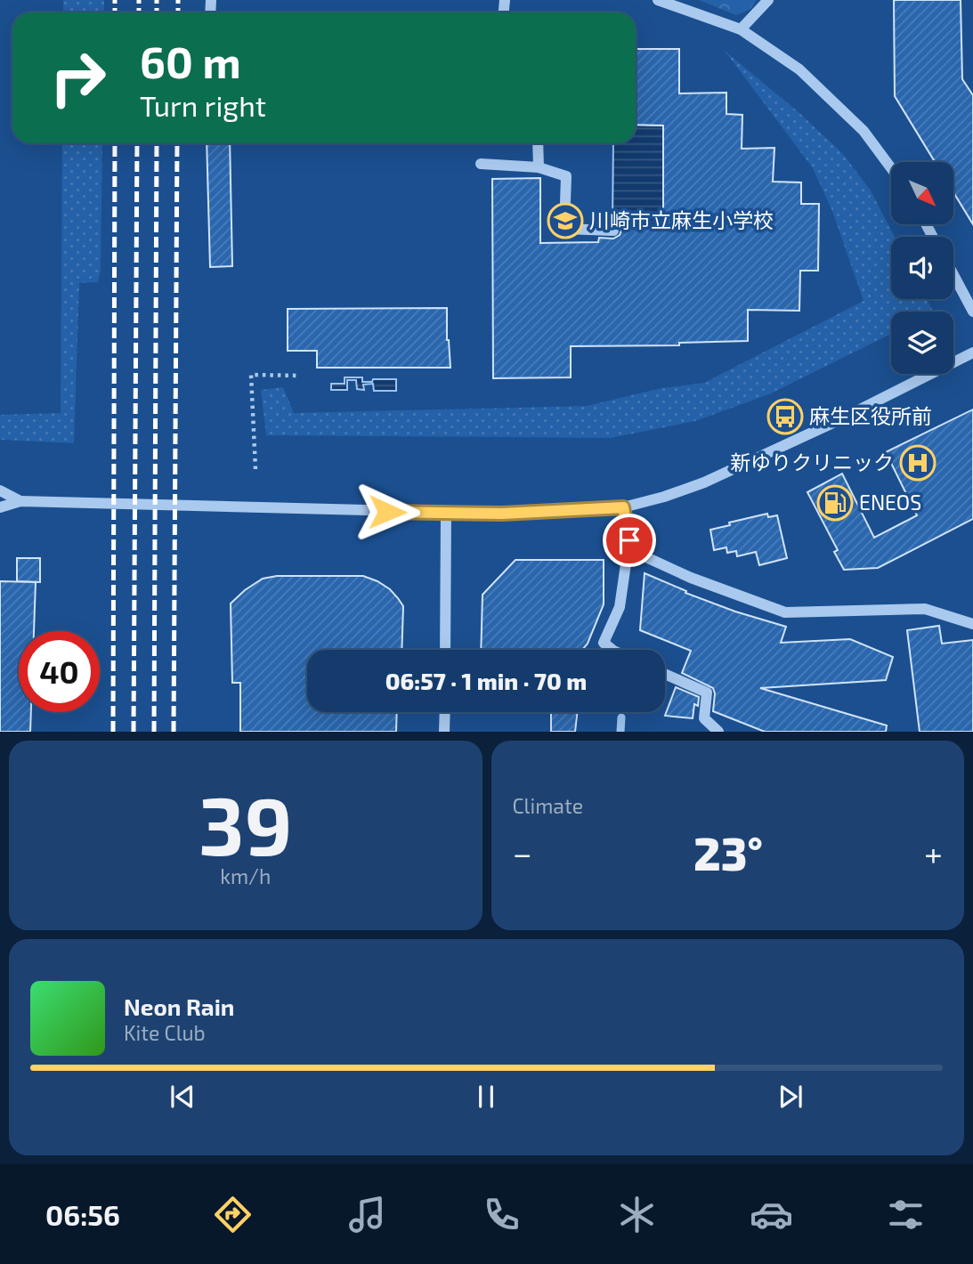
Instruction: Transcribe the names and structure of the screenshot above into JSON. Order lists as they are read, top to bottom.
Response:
{
  "places": {
    "school or university": ["川崎市立麻生小学校"],
    "bus stop": ["麻生区役所前"],
    "hospital": ["新ゆりクリニック"],
    "fuel station": ["ENEOS"]
  },
  "north": "bottom right",
  "page": {
    "turn": ["60 m", "Turn right"],
    "limit": "40",
    "trip": "06:57 · 1 min · 70 m",
    "tile": [
      ["39", "km/h"],
      "Climate"
    ],
    "heat": ["−", "23°", "+"],
    "song": ["Neon Rain", "Kite Club"],
    "tabs": "06:56"
  }
}
